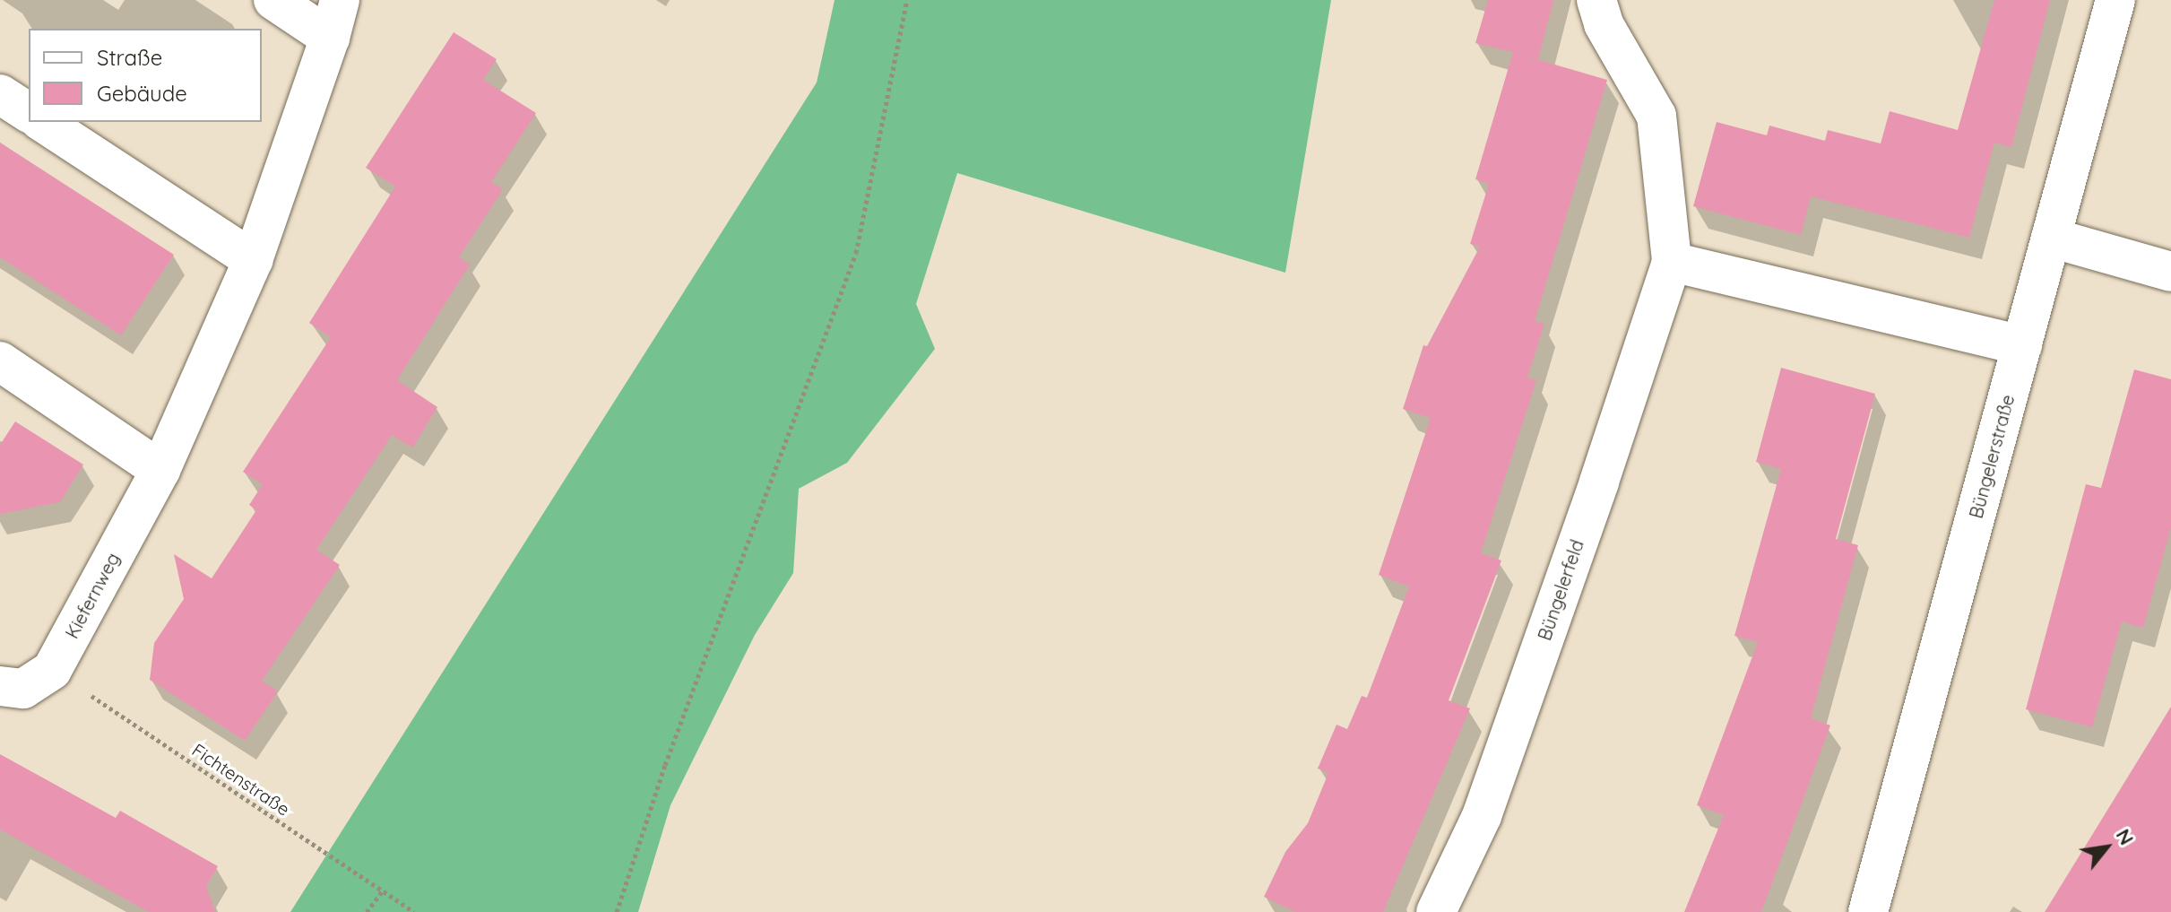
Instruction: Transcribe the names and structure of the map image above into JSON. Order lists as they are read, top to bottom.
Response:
{
  "streets": {
    "street": ["Büngelerstraße", "Büngelerfeld", "Kiefernweg"],
    "path": ["Fichtenstraße"]
  },
  "crossings": [
    ["Kiefernweg", "Fichtenstraße"]
  ],
  "legend": ["Straße", "Gebäude"],
  "north": "top right"
}
